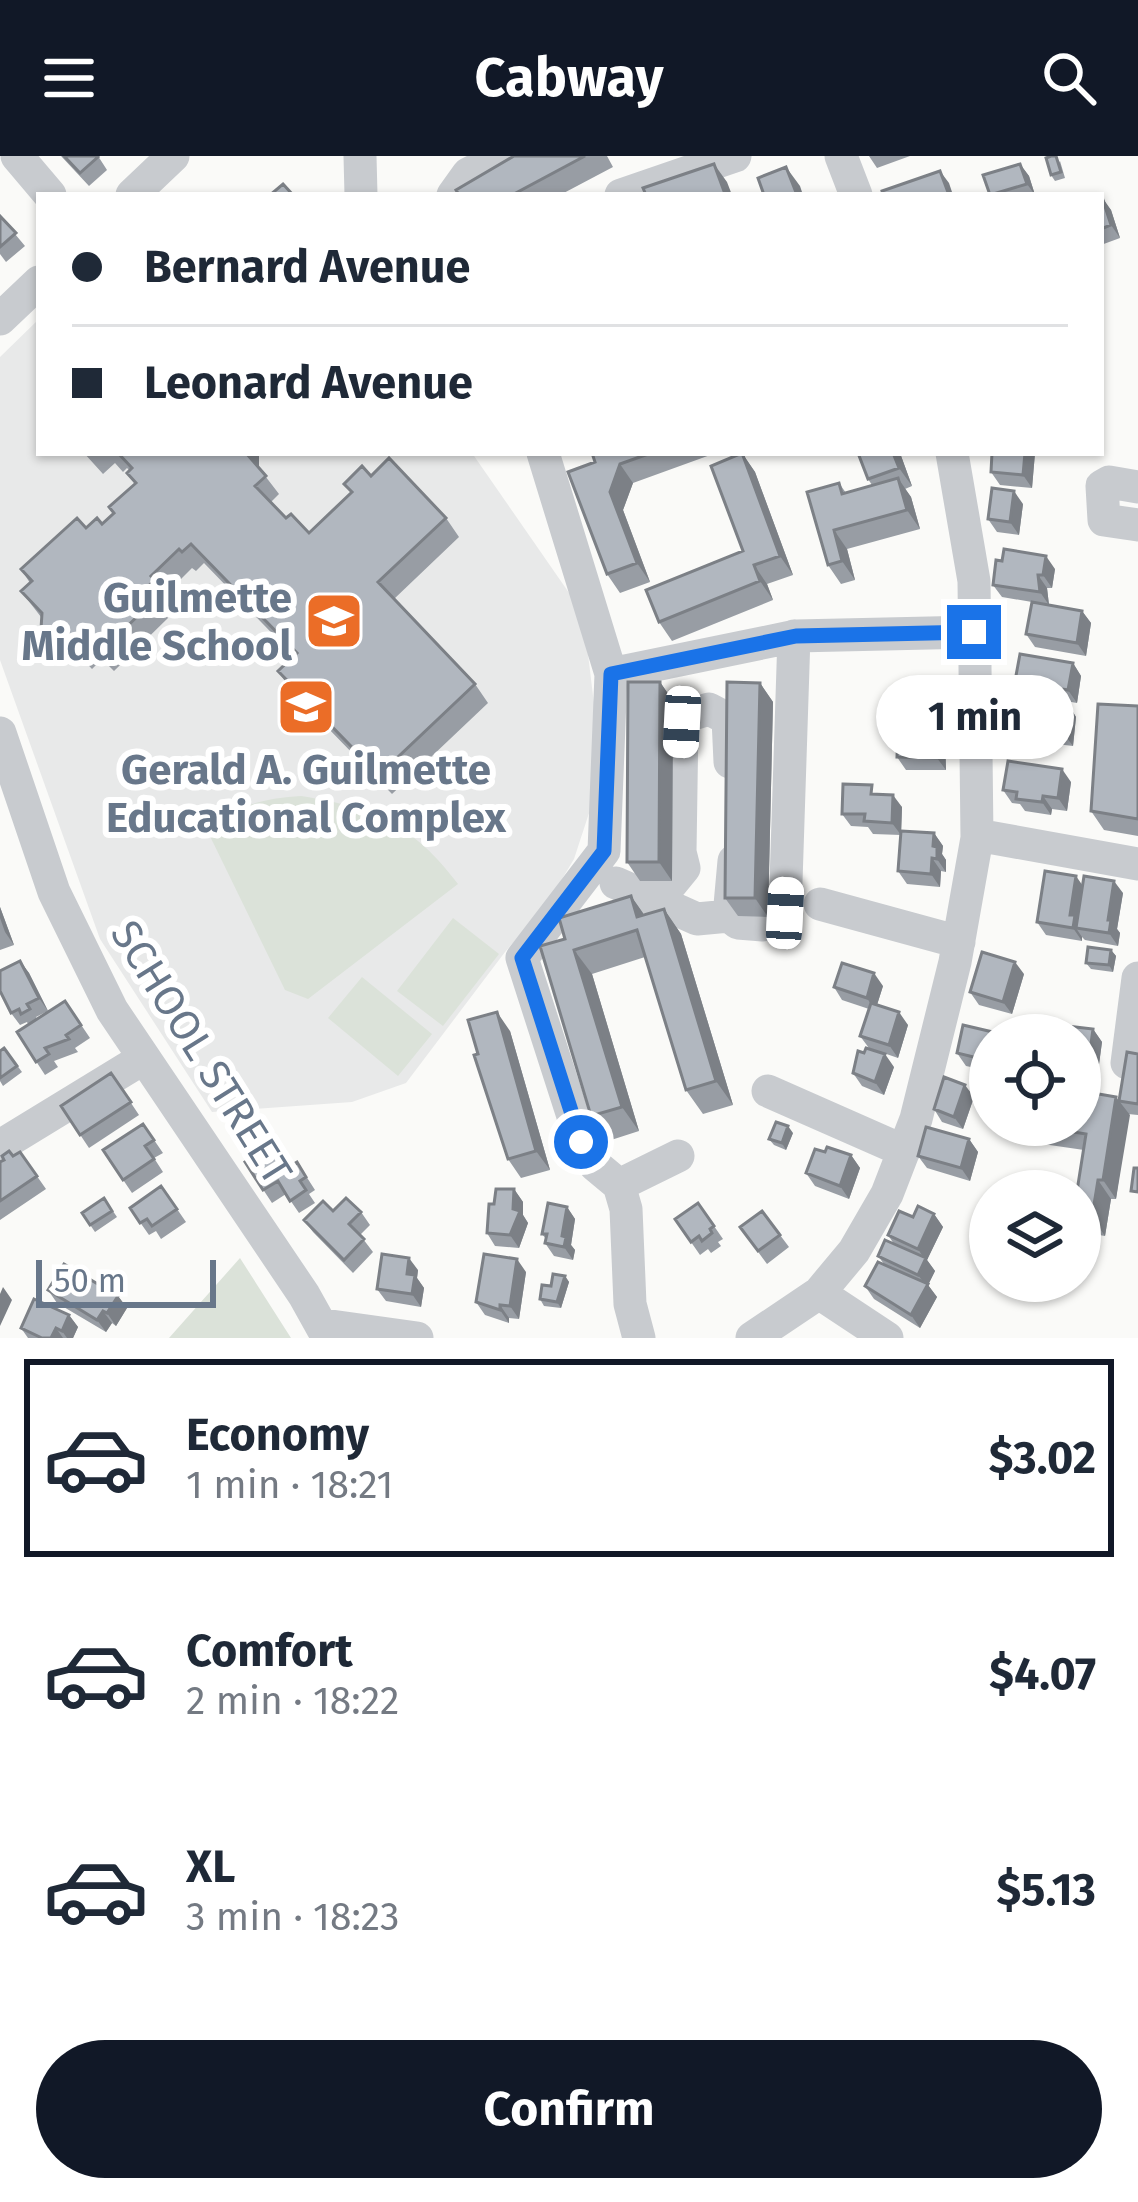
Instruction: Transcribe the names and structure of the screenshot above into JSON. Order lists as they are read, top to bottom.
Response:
{
  "streets": {
    "street": ["SCHOOL STREET"]
  },
  "places": {
    "school or university": ["Guilmette Middle School", "Gerald A. Guilmette Educational Complex"]
  },
  "scale_bar": "50 m",
  "page": {
    "header": "Cabway",
    "banner": ["Bernard Avenue", "Leonard Avenue"],
    "bubble": "1 min",
    "scale": "50 m",
    "list": [
      {
        "name": "Economy",
        "note": "1 min · 18:21",
        "value": "$3.02"
      },
      {
        "name": "Comfort",
        "note": "2 min · 18:22",
        "value": "$4.07"
      },
      {
        "name": "XL",
        "note": "3 min · 18:23",
        "value": "$5.13"
      }
    ],
    "buttons": "Confirm"
  }
}
